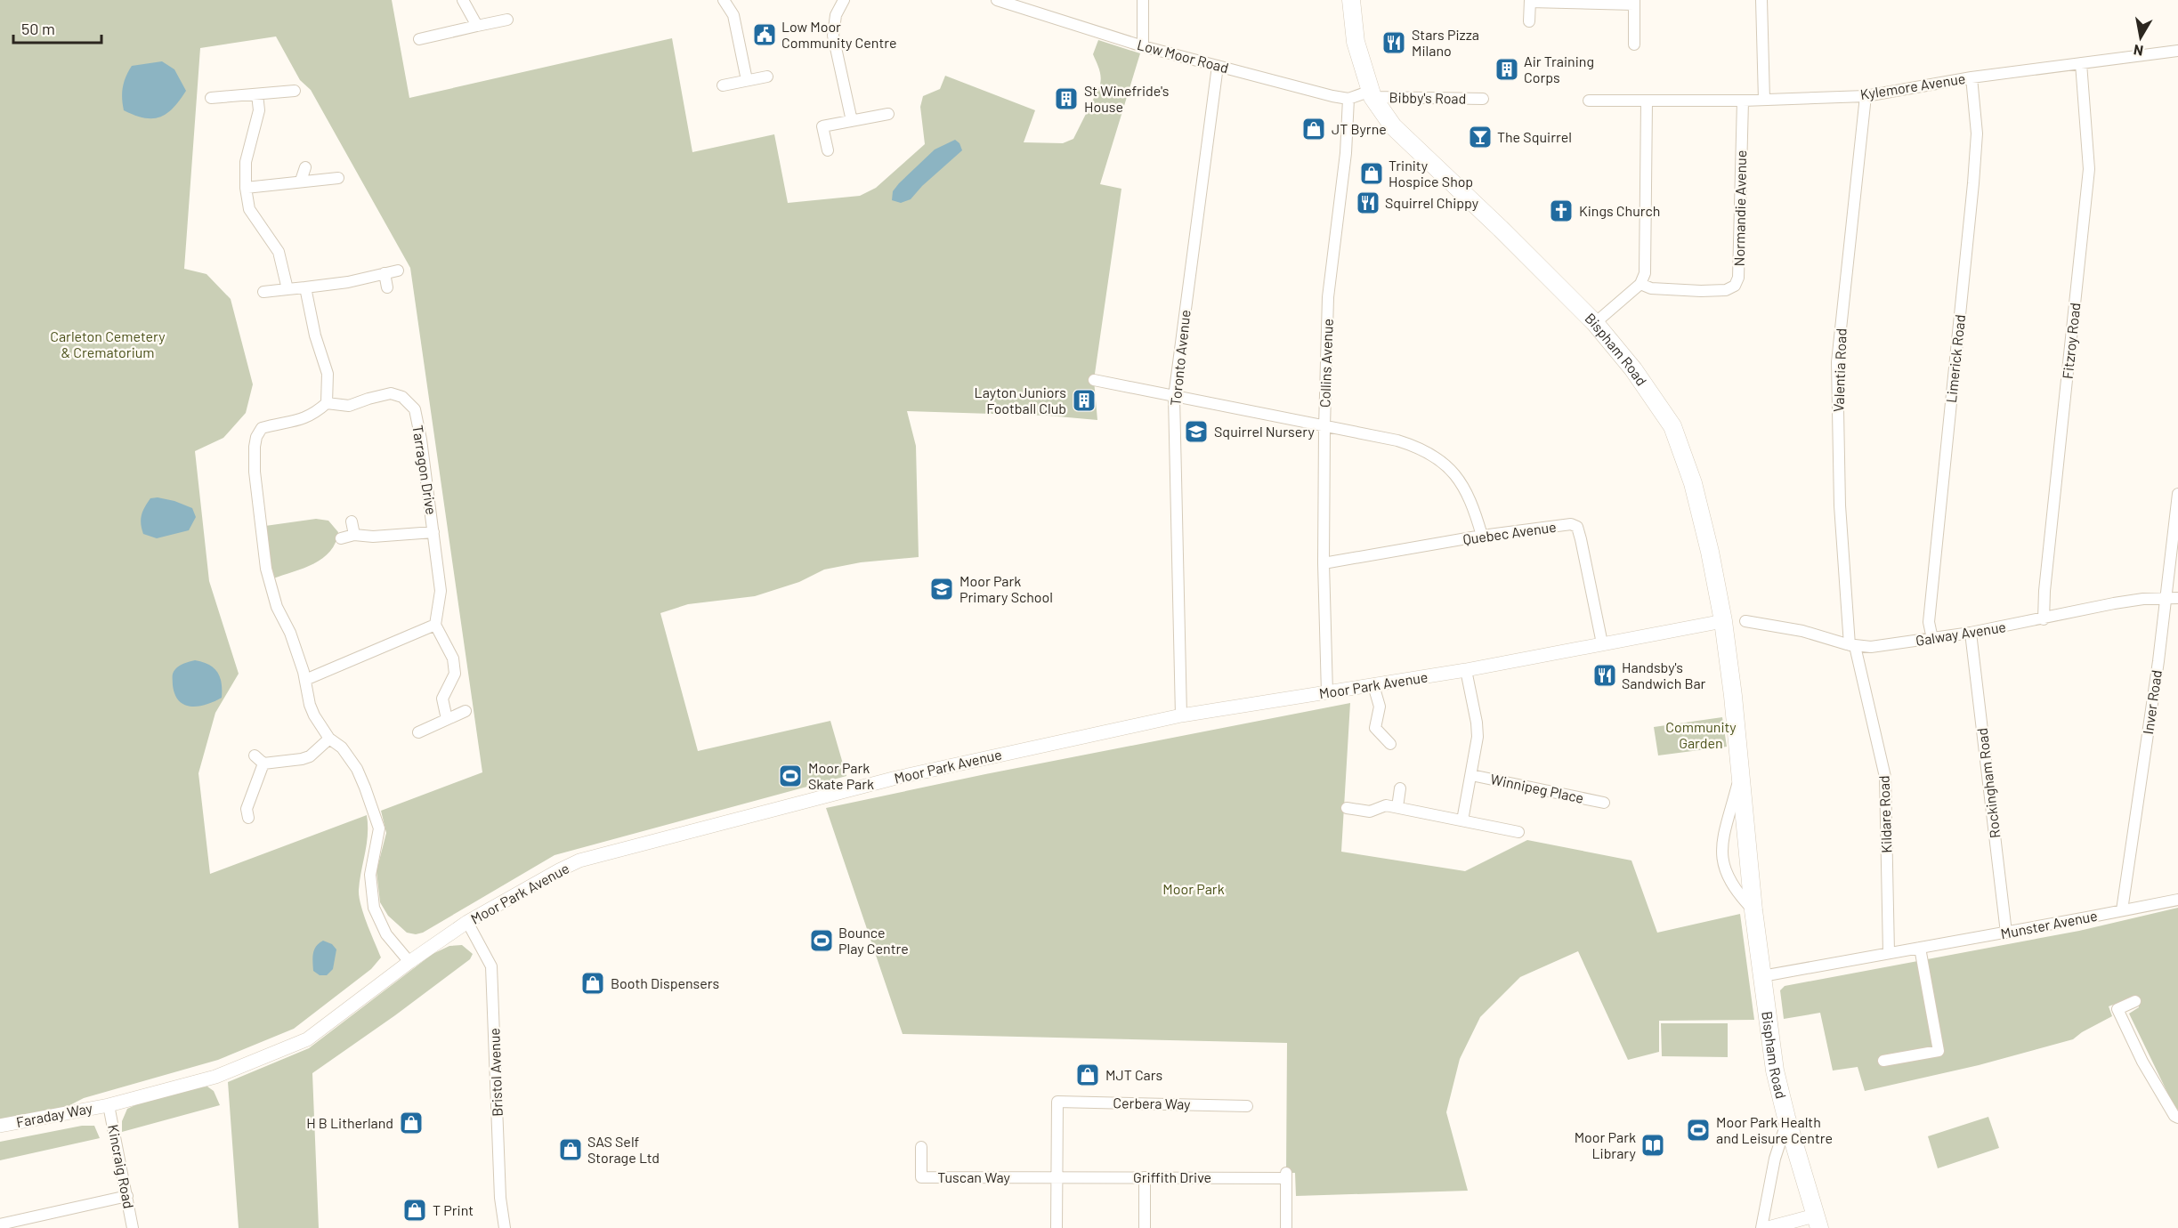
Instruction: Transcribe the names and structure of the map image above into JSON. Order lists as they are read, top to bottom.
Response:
{
  "streets": {
    "main road": ["Bispham Road"],
    "street": [
      "Low Moor Road",
      "Kylemore Avenue",
      "Bibby's Road",
      "Normandie Avenue",
      "Fitzroy Road",
      "Toronto Avenue",
      "Limerick Road",
      "Collins Avenue",
      "Valentia Road",
      "Tarragon Drive",
      "Quebec Avenue",
      "Galway Avenue",
      "Moor Park Avenue",
      "Inver Road",
      "Rockingham Road",
      "Winnipeg Place",
      "Kildare Road",
      "Munster Avenue",
      "Bristol Avenue",
      "Cerbera Way",
      "Faraday Way",
      "Kincraig Road",
      "Tuscan Way",
      "Griffith Drive"
    ]
  },
  "crossings": [
    ["Low Moor Road", "Toronto Avenue"],
    ["Low Moor Road", "Collins Avenue"],
    ["Kylemore Avenue", "Normandie Avenue"],
    ["Kylemore Avenue", "Fitzroy Road"],
    ["Kylemore Avenue", "Limerick Road"],
    ["Kylemore Avenue", "Valentia Road"],
    ["Bibby's Road", "Bispham Road"],
    ["Fitzroy Road", "Galway Avenue"],
    ["Bispham Road", "Moor Park Avenue"],
    ["Bispham Road", "Munster Avenue"],
    ["Toronto Avenue", "Moor Park Avenue"],
    ["Limerick Road", "Galway Avenue"],
    ["Collins Avenue", "Quebec Avenue"],
    ["Collins Avenue", "Moor Park Avenue"],
    ["Valentia Road", "Galway Avenue"],
    ["Valentia Road", "Kildare Road"],
    ["Quebec Avenue", "Moor Park Avenue"],
    ["Galway Avenue", "Inver Road"],
    ["Galway Avenue", "Rockingham Road"],
    ["Galway Avenue", "Kildare Road"],
    ["Moor Park Avenue", "Winnipeg Place"],
    ["Moor Park Avenue", "Bristol Avenue"],
    ["Moor Park Avenue", "Faraday Way"],
    ["Moor Park Avenue", "Kincraig Road"],
    ["Inver Road", "Munster Avenue"],
    ["Rockingham Road", "Munster Avenue"],
    ["Kildare Road", "Munster Avenue"],
    ["Cerbera Way", "Tuscan Way"],
    ["Cerbera Way", "Griffith Drive"],
    ["Faraday Way", "Kincraig Road"],
    ["Tuscan Way", "Griffith Drive"]
  ],
  "parks": ["Carleton Cemetery & Crematorium", "Community Garden", "Moor Park"],
  "places": {
    "public building": ["Low Moor Community Centre"],
    "restaurant": ["Stars Pizza Milano", "Squirrel Chippy", "Handsby's Sandwich Bar"],
    "building": ["Air Training Corps", "St Winefride's House", "Layton Juniors Football Club"],
    "shop": [
      "JT Byrne",
      "Trinity Hospice Shop",
      "Booth Dispensers",
      "MJT Cars",
      "H B Litherland",
      "SAS Self Storage Ltd",
      "T Print"
    ],
    "bar": ["The Squirrel"],
    "church": ["Kings Church"],
    "school or university": ["Squirrel Nursery", "Moor Park Primary School"],
    "sports": ["Moor Park Skate Park", "Bounce Play Centre", "Moor Park Health and Leisure Centre"],
    "library": ["Moor Park Library"]
  },
  "scale_bar": "50 m",
  "north": "bottom"
}
